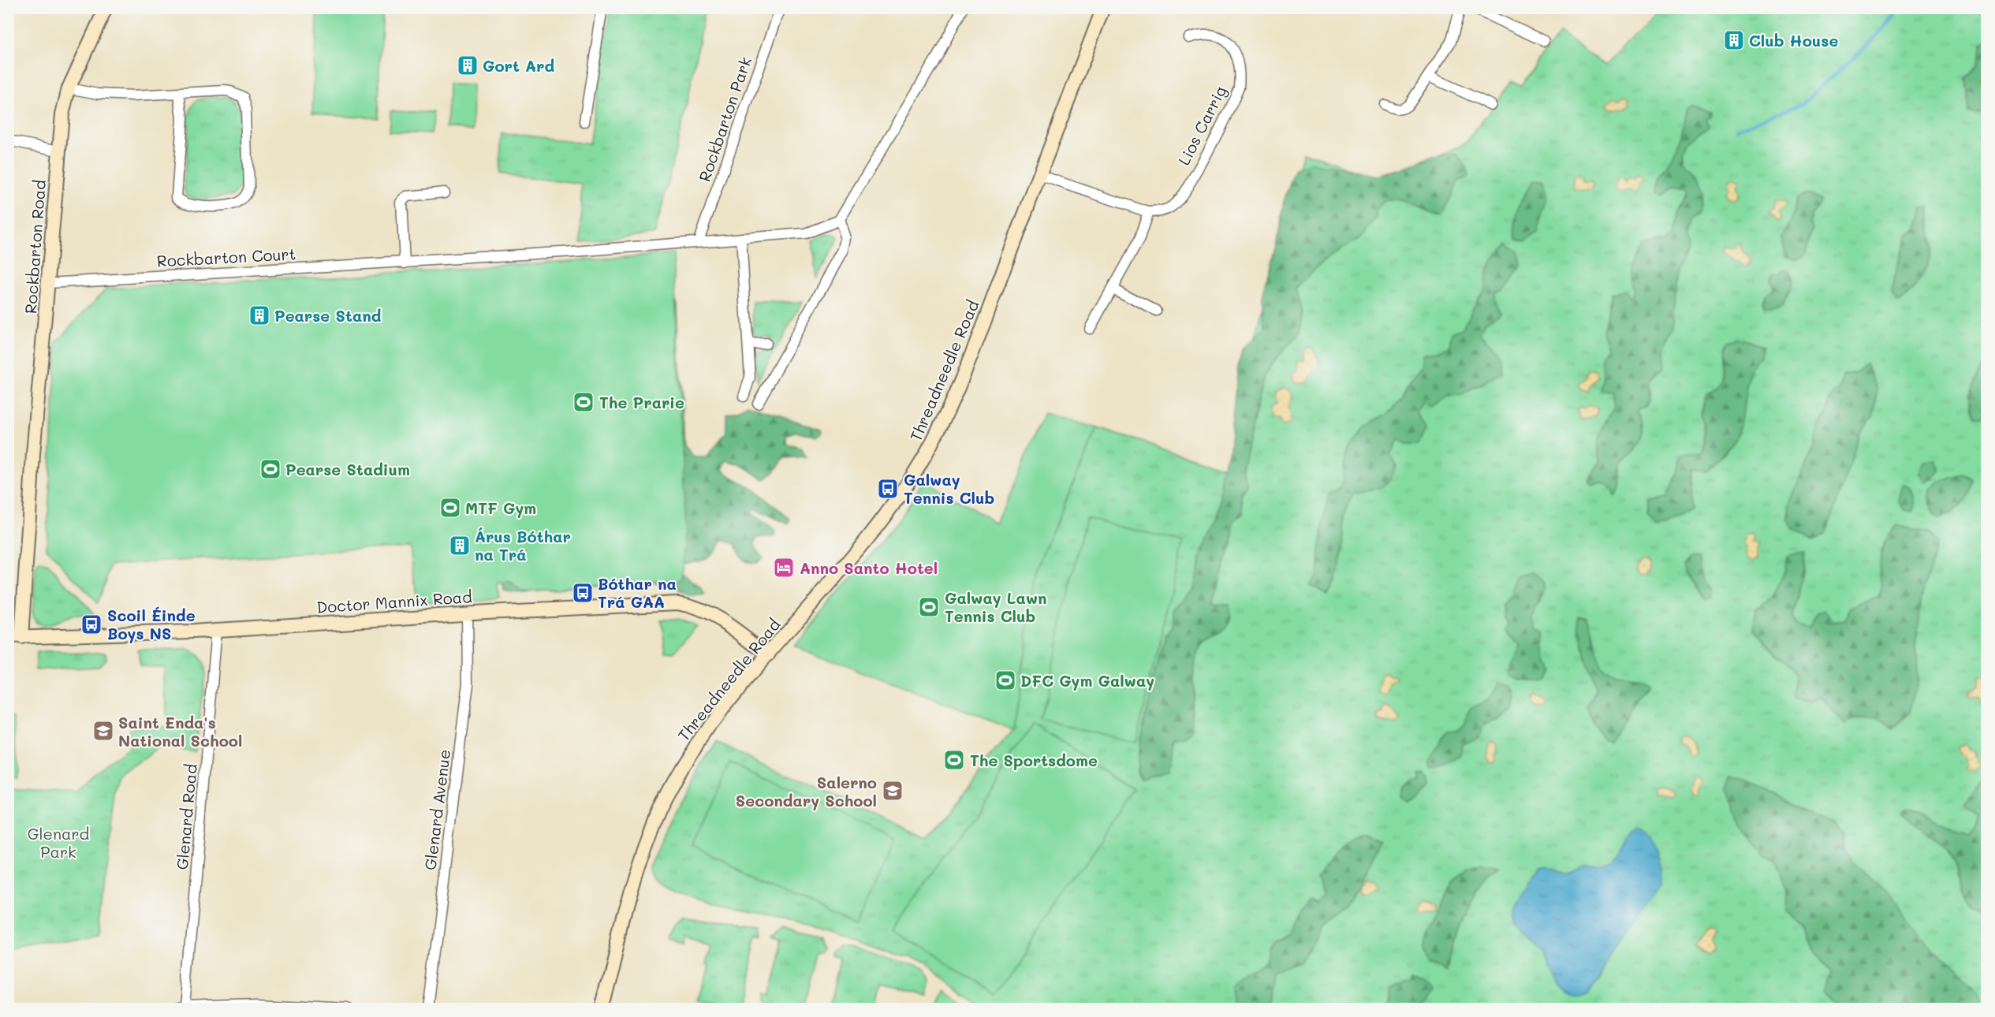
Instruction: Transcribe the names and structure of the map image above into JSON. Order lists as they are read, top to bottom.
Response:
{
  "streets": {
    "street": [
      "Rockbarton Park",
      "Lios Carrig",
      "Rockbarton Road",
      "Rockbarton Court",
      "Threadneedle Road",
      "Doctor Mannix Road",
      "Glenard Avenue",
      "Glenard Road"
    ]
  },
  "crossings": [
    ["Rockbarton Park", "Rockbarton Court"],
    ["Rockbarton Road", "Rockbarton Court"],
    ["Rockbarton Road", "Doctor Mannix Road"],
    ["Threadneedle Road", "Doctor Mannix Road"],
    ["Doctor Mannix Road", "Glenard Avenue"],
    ["Doctor Mannix Road", "Glenard Road"]
  ],
  "parks": ["Glenard Park"],
  "places": {
    "building": [
      "Club House",
      "Gort Ard",
      "Pearse Stand",
      "Árus Bóthar na Trá"
    ],
    "sports": [
      "The Prarie",
      "Pearse Stadium",
      "MTF Gym",
      "Galway Lawn Tennis Club",
      "DFC Gym Galway",
      "The Sportsdome"
    ],
    "bus stop": ["Galway Tennis Club", "Bóthar na Trá GAA", "Scoil Éinde Boys NS"],
    "hotel": ["Anno Santo Hotel"],
    "school or university": ["Saint Enda's National School", "Salerno Secondary School"]
  }
}
